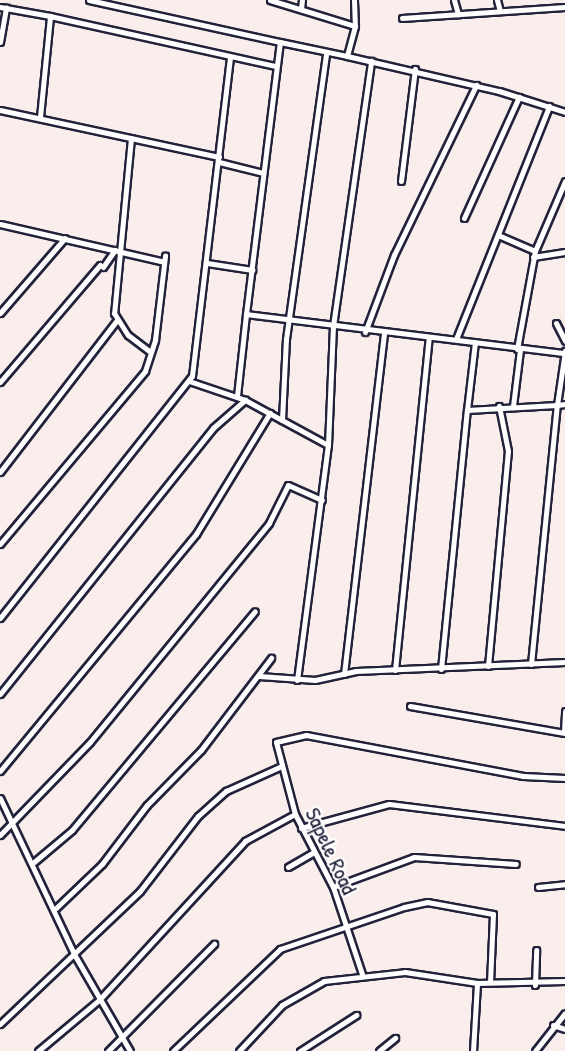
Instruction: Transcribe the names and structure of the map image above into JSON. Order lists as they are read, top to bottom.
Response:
{
  "streets": {
    "street": ["Sapele Road"]
  }
}
